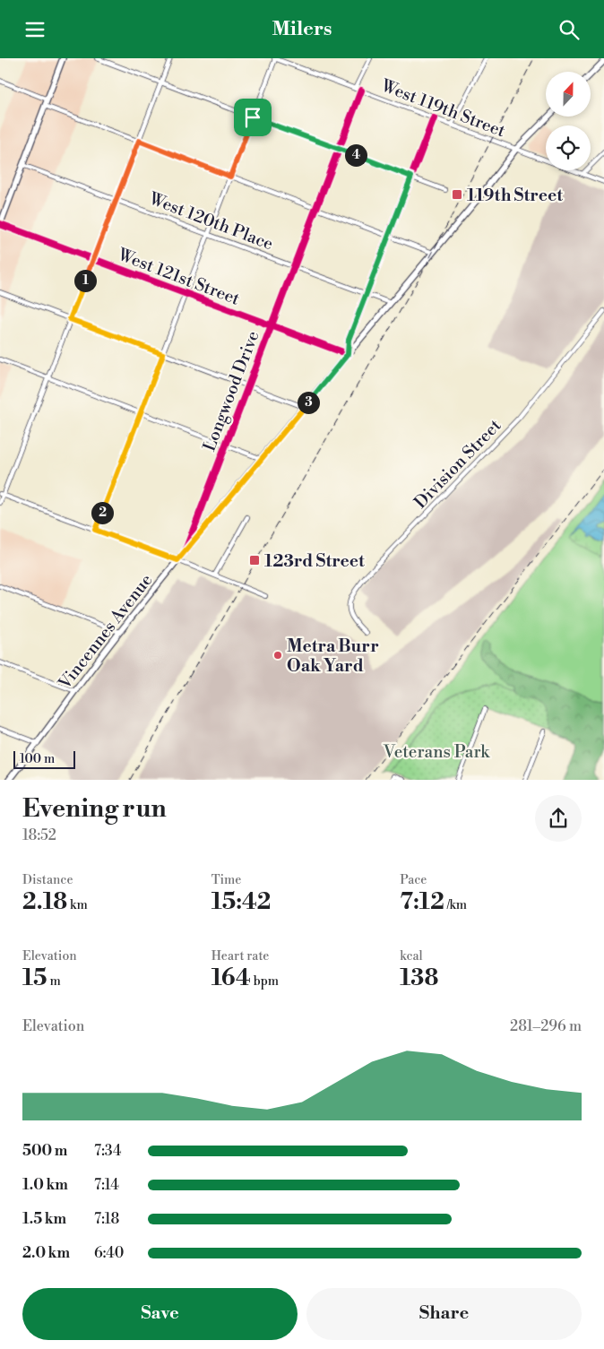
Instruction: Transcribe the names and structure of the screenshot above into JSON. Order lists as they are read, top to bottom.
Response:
{
  "streets": {
    "main road": ["Vincennes Avenue"],
    "street": [
      "West 119th Street",
      "West 120th Place",
      "West 121st Street",
      "Longwood Drive",
      "Division Street"
    ]
  },
  "crossings": [
    ["West 119th Street", "Longwood Drive"],
    ["West 119th Street", "Vincennes Avenue"],
    ["West 120th Place", "Longwood Drive"],
    ["West 120th Place", "Vincennes Avenue"],
    ["West 121st Street", "Longwood Drive"],
    ["West 121st Street", "Vincennes Avenue"],
    ["Longwood Drive", "Vincennes Avenue"]
  ],
  "parks": ["Veterans Park"],
  "places": {
    "transit": ["119th Street", "123rd Street"],
    "other": ["Metra Burr Oak Yard"]
  },
  "scale_bar": "100 m",
  "north": "top",
  "page": {
    "header": "Milers",
    "pins": [
      "4",
      "1",
      "3",
      "2"
    ],
    "scale": "100 m",
    "heading": ["Evening run", "18:52"],
    "stats": [
      ["Distance", "2.18 km"],
      ["Time", "15:42"],
      ["Pace", "7:12 /km"],
      ["Elevation", "15 m"],
      ["Heart rate", "164 bpm"],
      ["kcal", "138"]
    ],
    "chart": ["Elevation", "281–296 m"],
    "list": [
      {
        "name": "500 m",
        "note": "7:34"
      },
      {
        "name": "1.0 km",
        "note": "7:14"
      },
      {
        "name": "1.5 km",
        "note": "7:18"
      },
      {
        "name": "2.0 km",
        "note": "6:40"
      }
    ],
    "buttons": ["Save", "Share"]
  }
}
